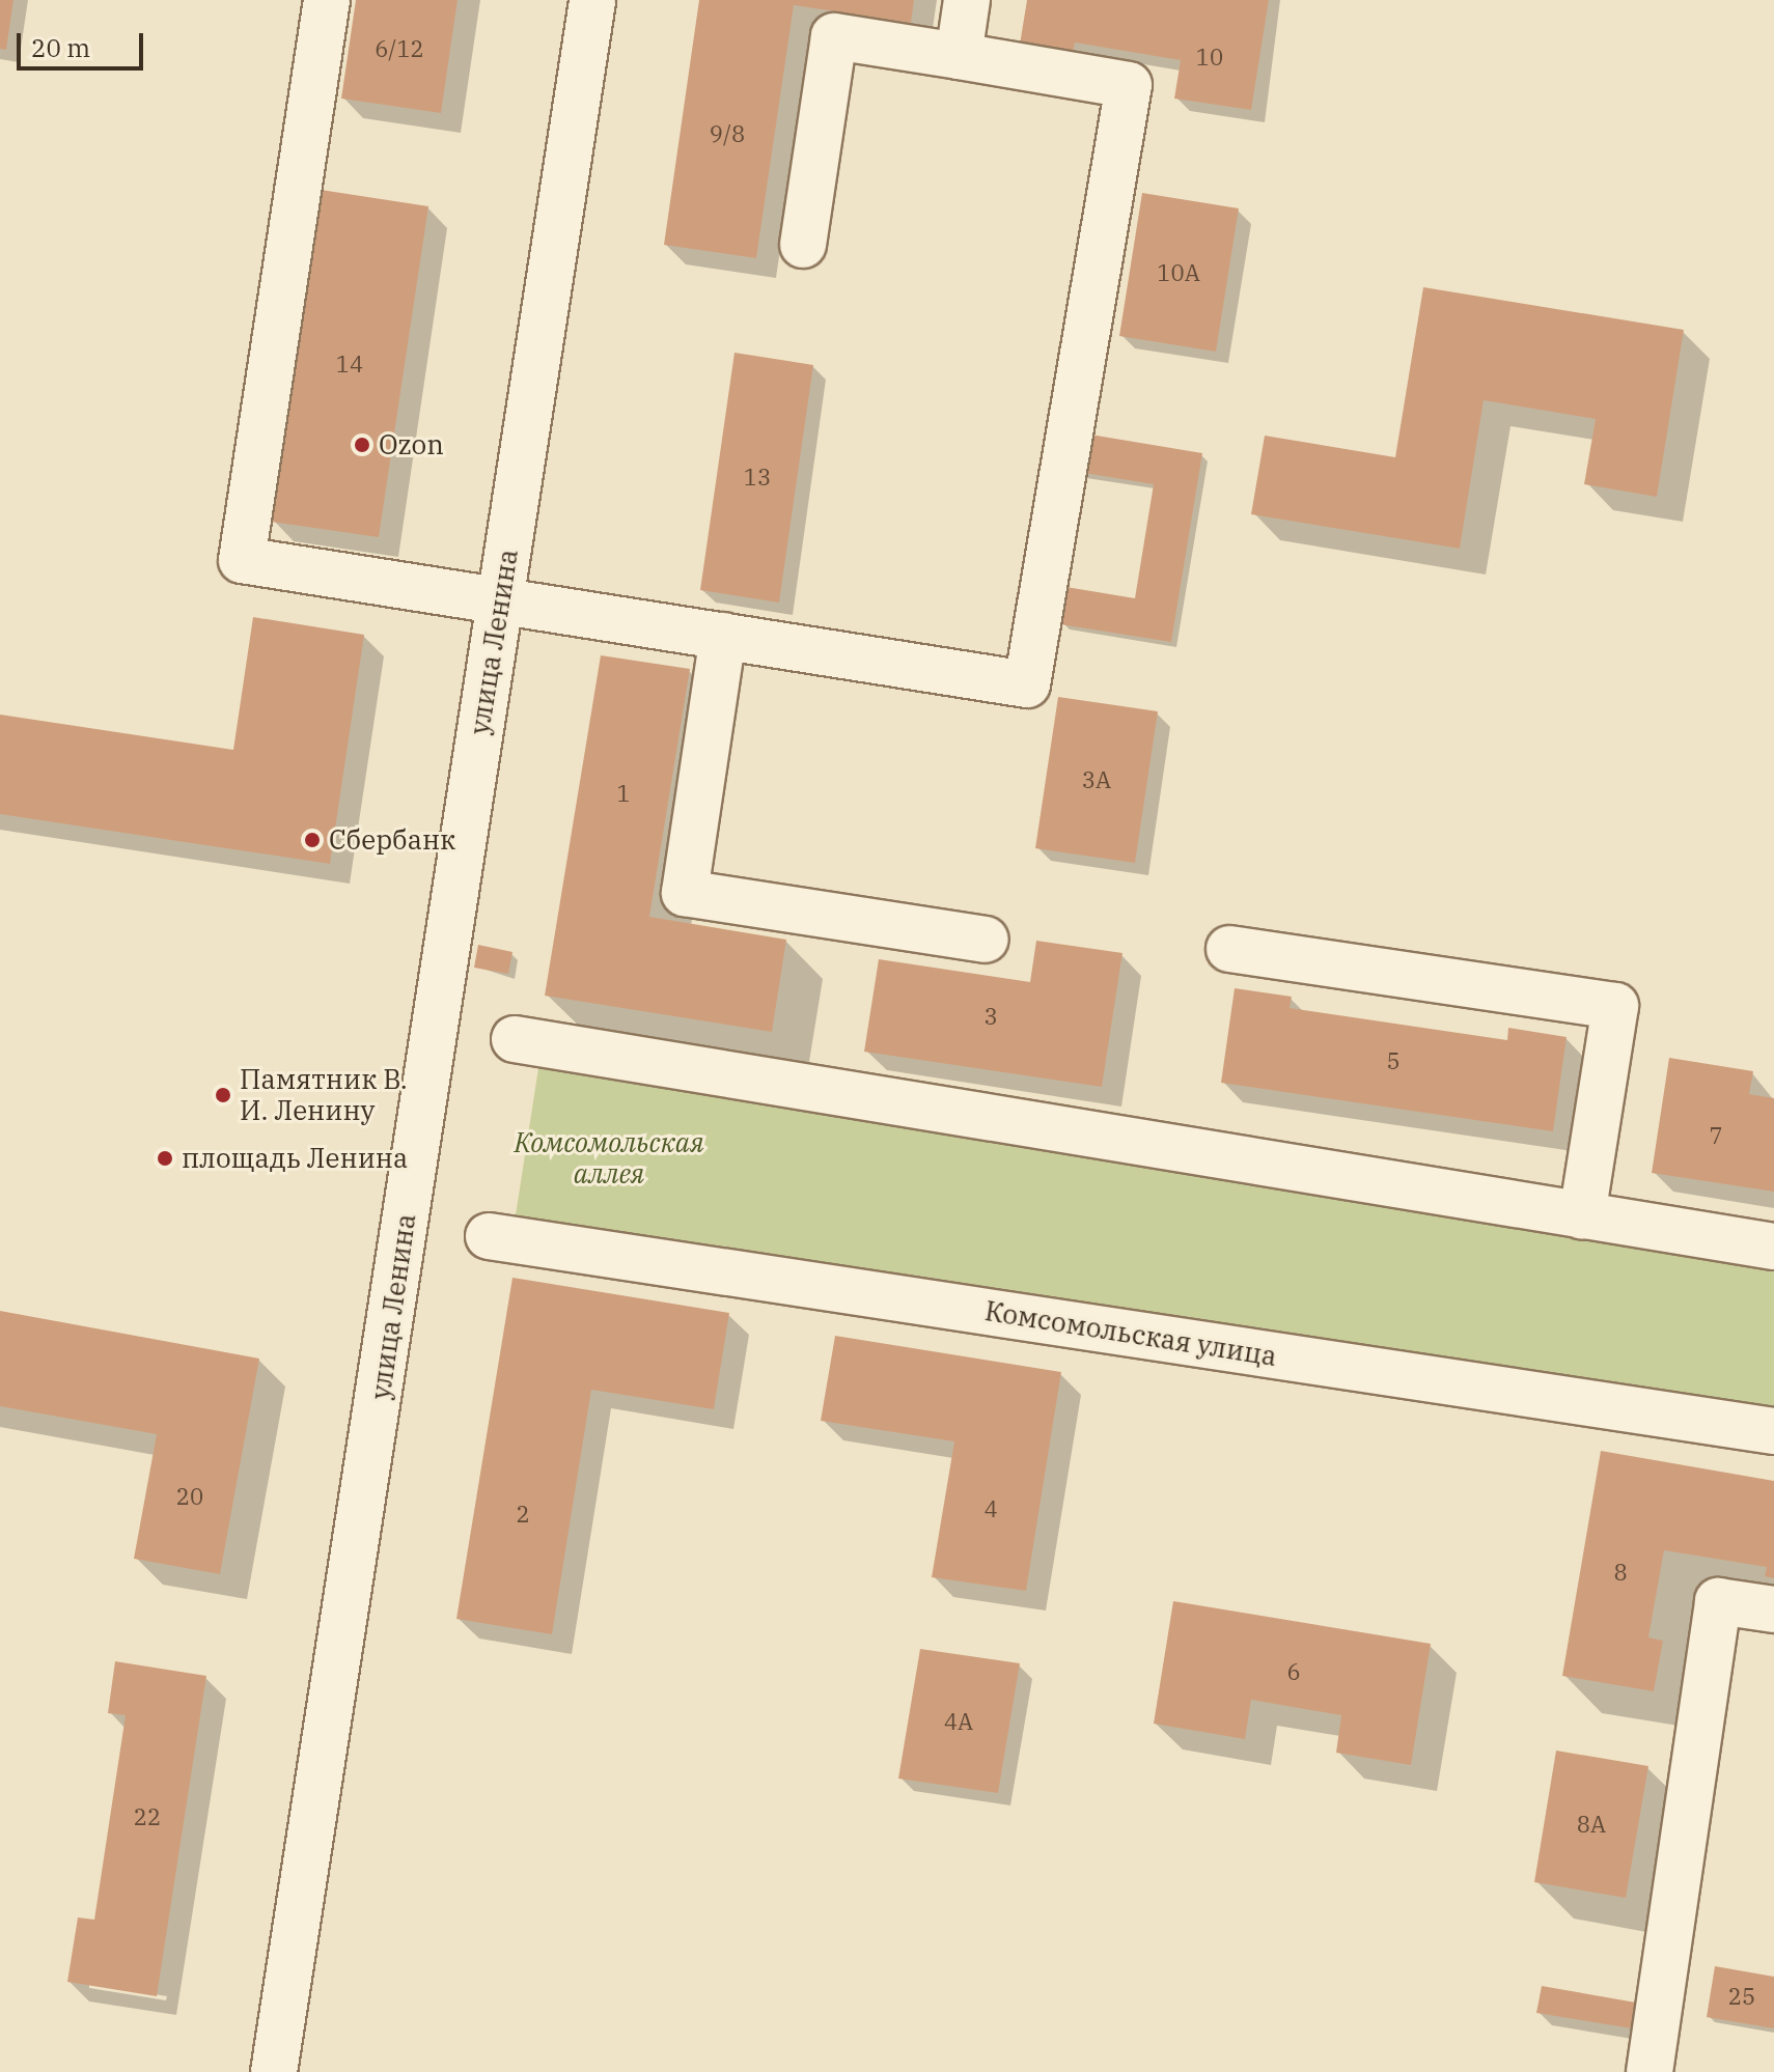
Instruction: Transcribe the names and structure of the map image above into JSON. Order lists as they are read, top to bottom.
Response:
{
  "streets": {
    "street": ["улица Ленина", "Комсомольская улица"]
  },
  "parks": ["Комсомольская аллея"],
  "places": [
    "Ozon",
    "Сбербанк",
    "Памятник В. И. Ленину",
    "площадь Ленина"
  ],
  "house_numbers": [
    "6/12",
    "10",
    "9/8",
    "10А",
    "14",
    "13",
    "3А",
    "1",
    "3",
    "5",
    "7",
    "20",
    "4",
    "2",
    "8",
    "6",
    "4А",
    "22",
    "8А",
    "25"
  ],
  "scale_bar": "20 m"
}
